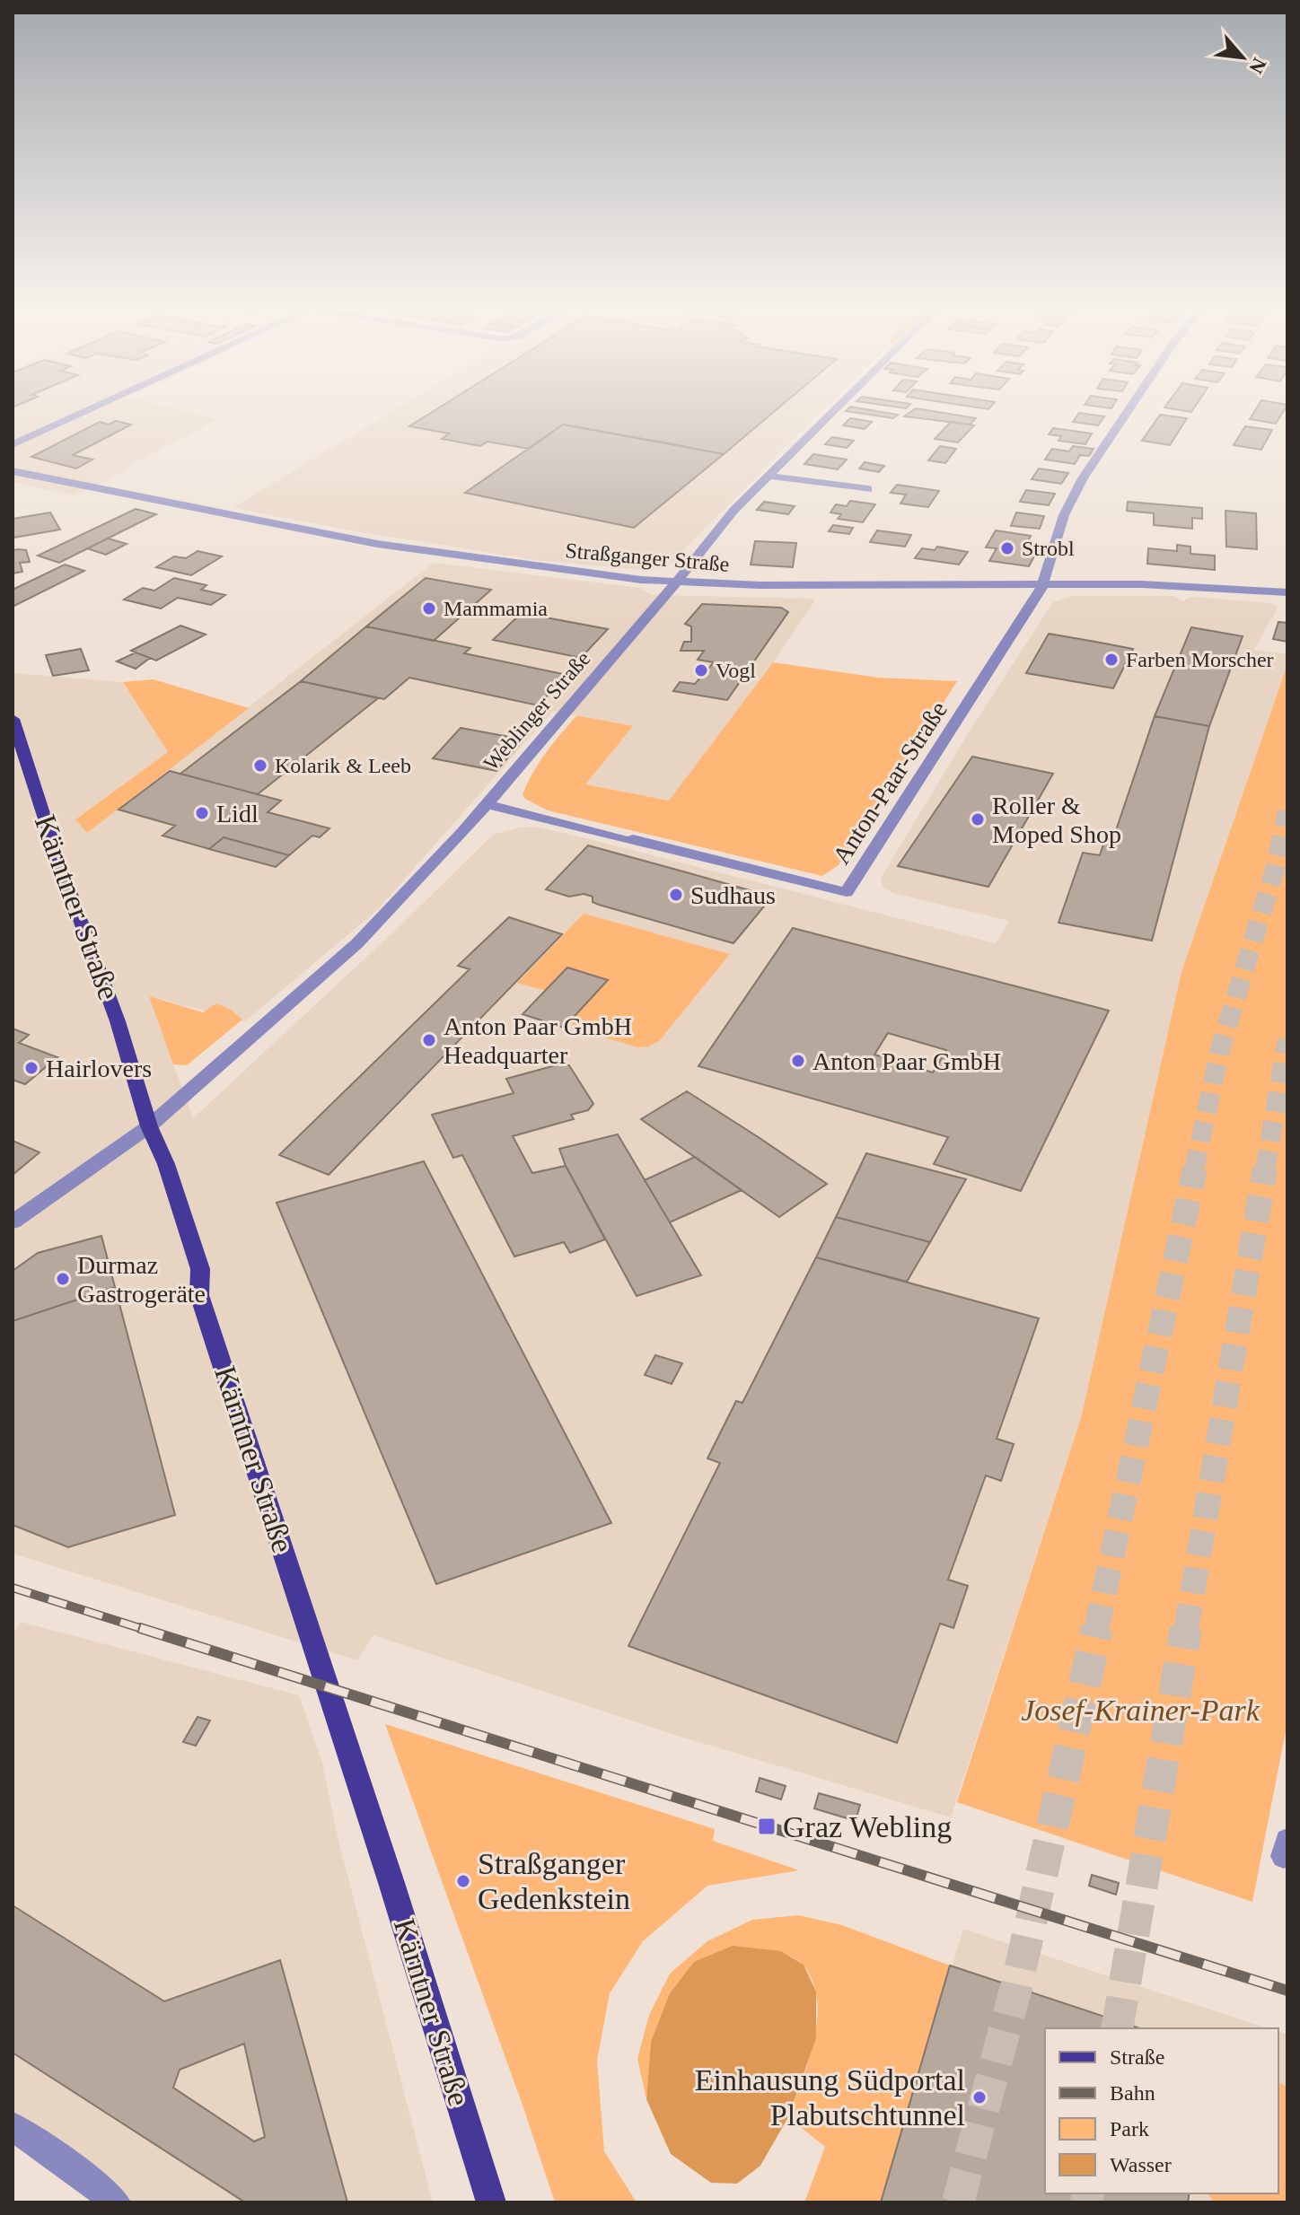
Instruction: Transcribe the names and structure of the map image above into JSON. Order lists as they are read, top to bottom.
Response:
{
  "streets": {
    "main road": ["Kärntner Straße"],
    "street": ["Straßganger Straße", "Weblinger Straße", "Anton-Paar-Straße"]
  },
  "crossings": [
    ["Straßganger Straße", "Weblinger Straße"],
    ["Straßganger Straße", "Anton-Paar-Straße"],
    ["Weblinger Straße", "Anton-Paar-Straße"],
    ["Weblinger Straße", "Kärntner Straße"]
  ],
  "parks": ["Josef-Krainer-Park"],
  "places": {
    "other": [
      "Strobl",
      "Mammamia",
      "Farben Morscher",
      "Vogl",
      "Kolarik & Leeb",
      "Lidl",
      "Roller & Moped Shop",
      "Sudhaus",
      "Anton Paar GmbH Headquarter",
      "Anton Paar GmbH",
      "Hairlovers",
      "Durmaz Gastrogeräte",
      "Straßganger Gedenkstein",
      "Einhausung Südportal Plabutschtunnel"
    ],
    "transit": ["Graz Webling"]
  },
  "legend": [
    "Straße",
    "Bahn",
    "Park",
    "Wasser"
  ],
  "north": "bottom right"
}
